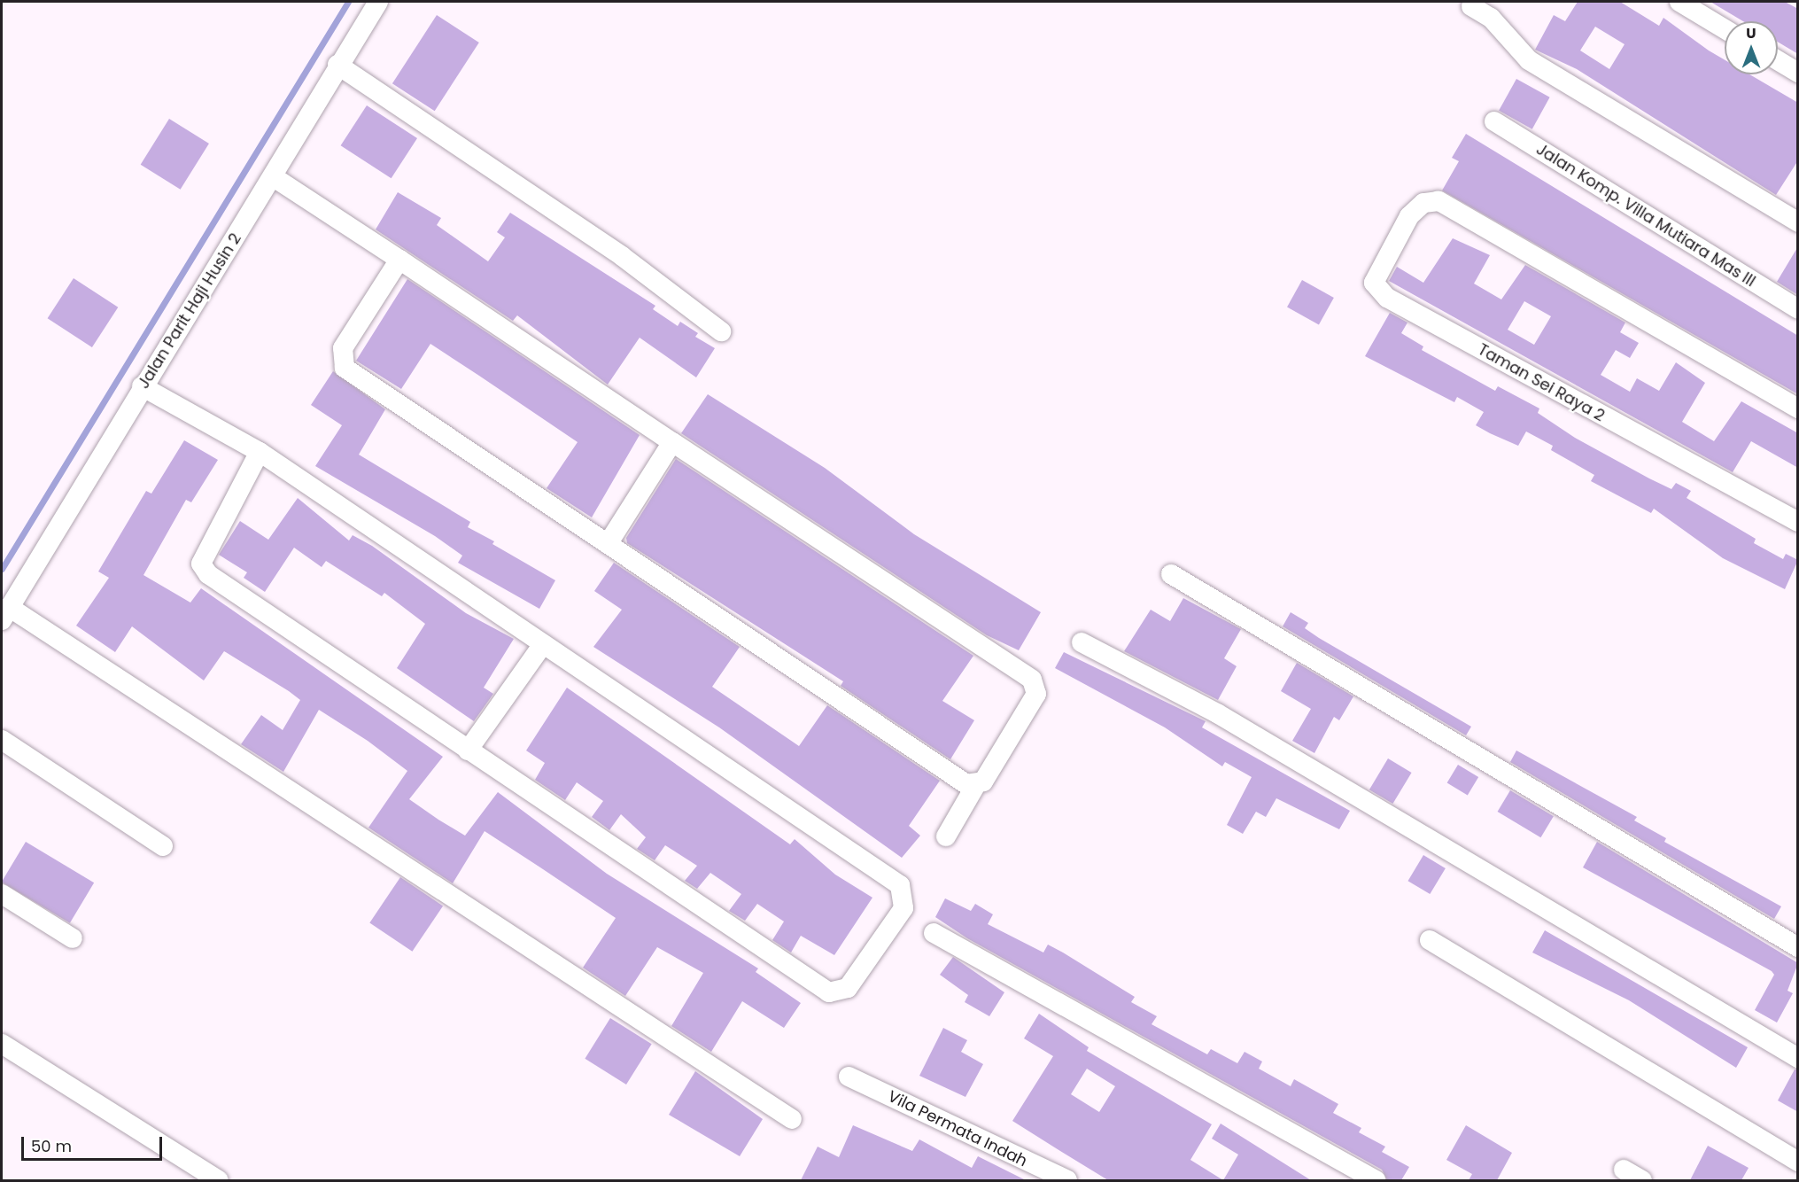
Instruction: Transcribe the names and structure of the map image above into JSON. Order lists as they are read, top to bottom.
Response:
{
  "streets": {
    "street": [
      "Jalan Komp. Villa Mutiara Mas III",
      "Jalan Parit Haji Husin 2",
      "Taman Sei Raya 2",
      "Vila Permata Indah"
    ]
  },
  "scale_bar": "50 m",
  "north": "top"
}
